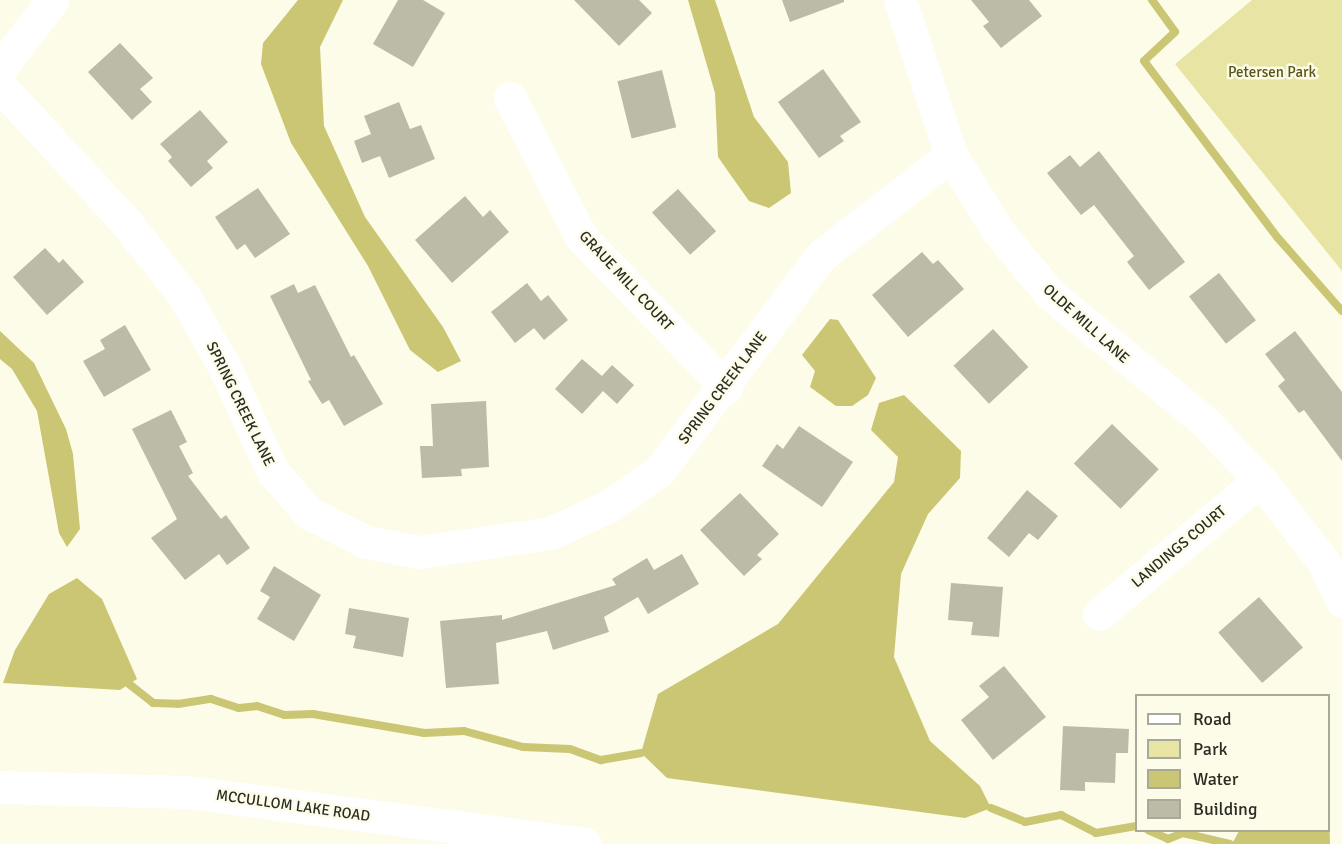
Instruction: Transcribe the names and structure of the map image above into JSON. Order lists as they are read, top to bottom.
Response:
{
  "streets": {
    "street": [
      "GRAUE MILL COURT",
      "OLDE MILL LANE",
      "SPRING CREEK LANE",
      "LANDINGS COURT",
      "MCCULLOM LAKE ROAD"
    ]
  },
  "crossings": [
    ["GRAUE MILL COURT", "SPRING CREEK LANE"],
    ["OLDE MILL LANE", "SPRING CREEK LANE"],
    ["OLDE MILL LANE", "LANDINGS COURT"]
  ],
  "parks": ["Petersen Park"],
  "legend": [
    "Road",
    "Park",
    "Water",
    "Building"
  ]
}
